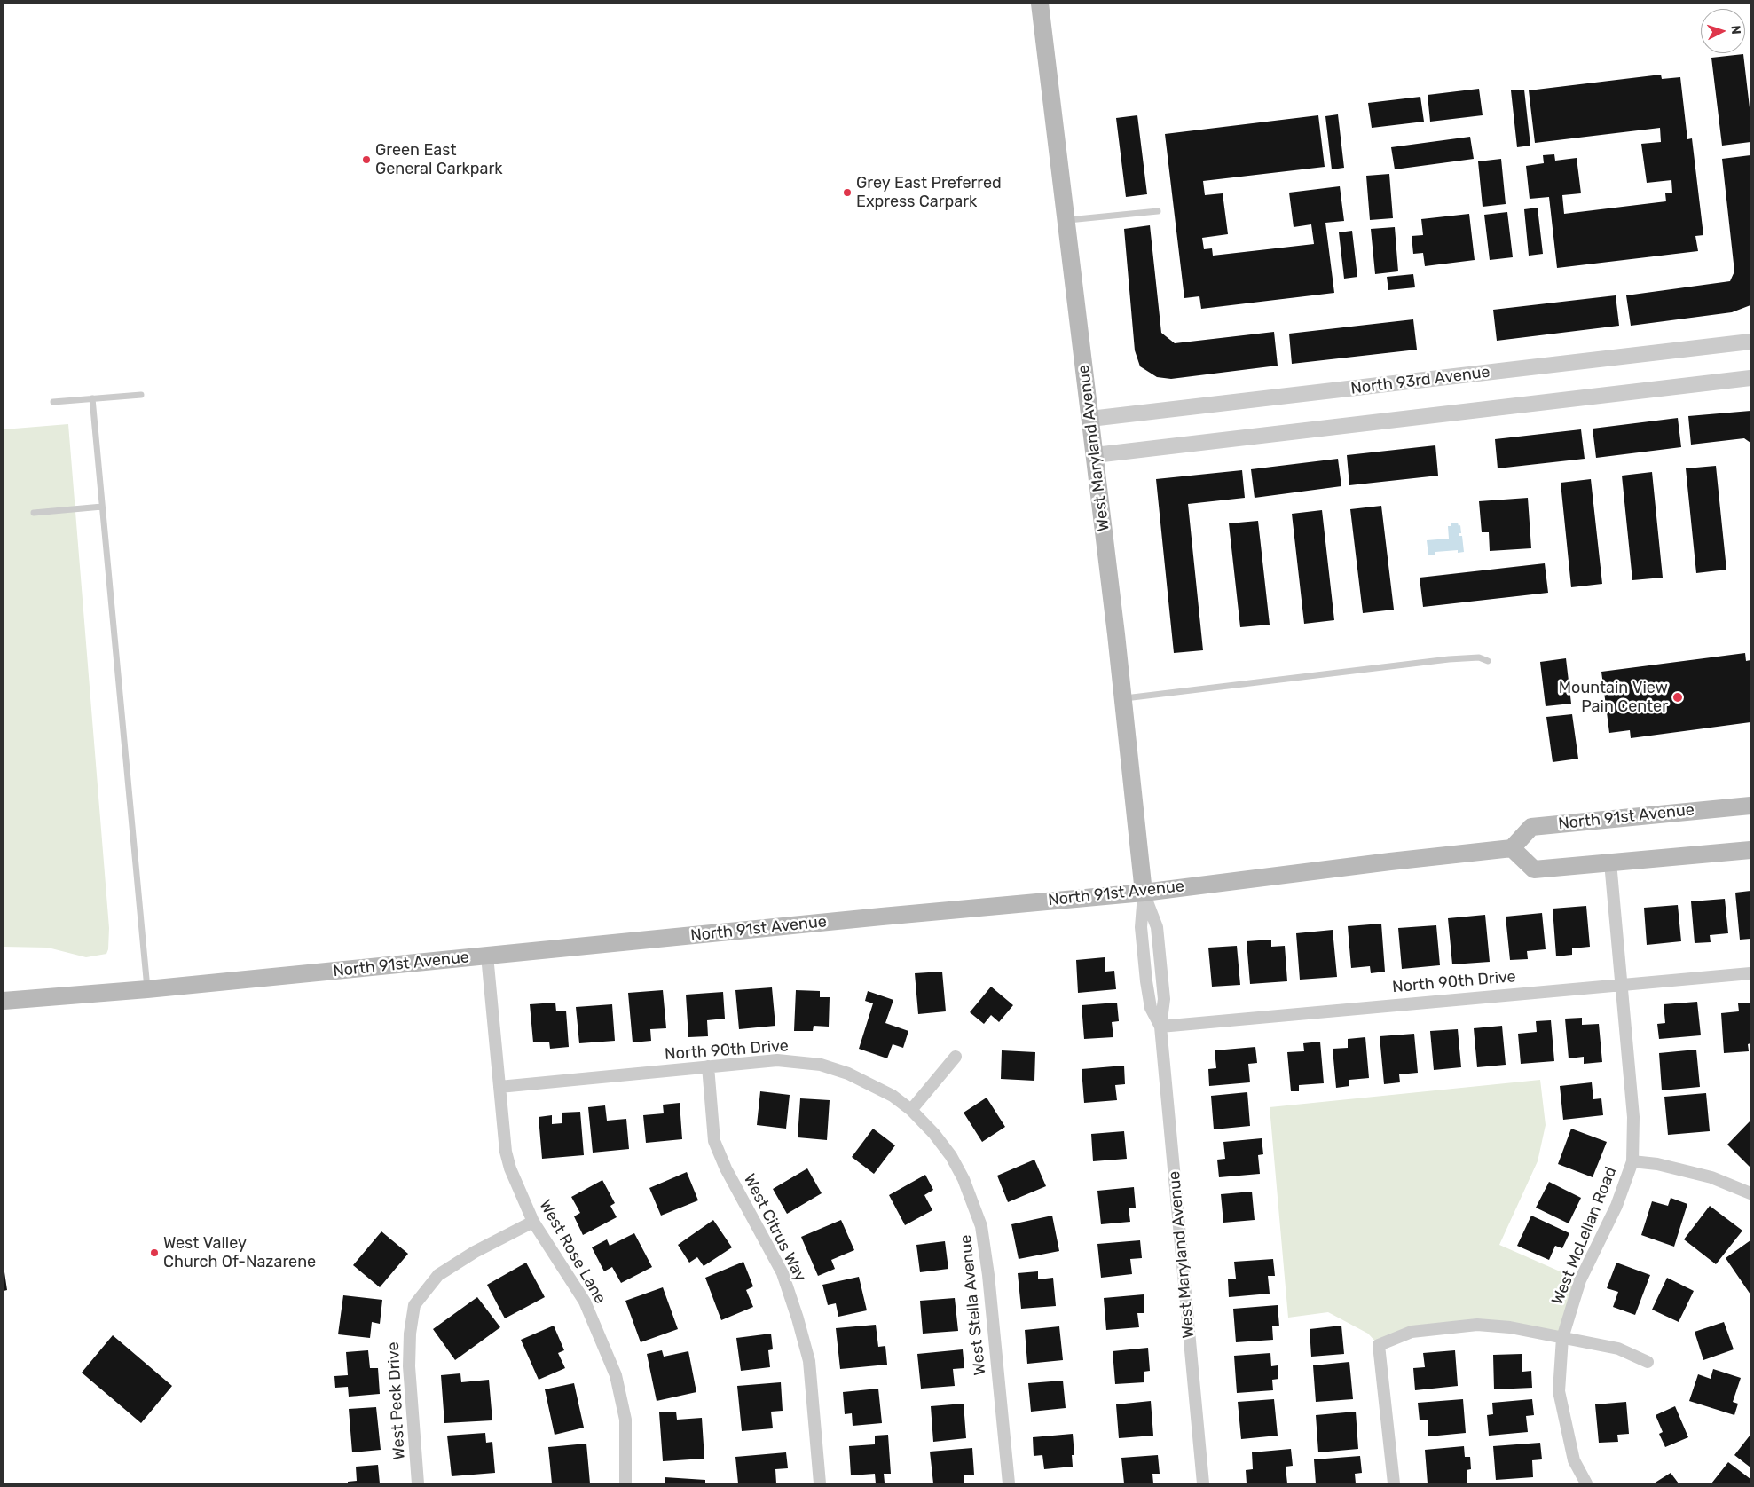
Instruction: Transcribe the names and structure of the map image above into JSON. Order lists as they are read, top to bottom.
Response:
{
  "streets": {
    "main road": ["West Maryland Avenue", "North 91st Avenue"],
    "street": [
      "North 93rd Avenue",
      "North 90th Drive",
      "West Citrus Way",
      "West McLellan Road",
      "West Rose Lane",
      "West Stella Avenue",
      "West Peck Drive"
    ]
  },
  "crossings": [
    ["North 93rd Avenue", "West Maryland Avenue"],
    ["West Maryland Avenue", "North 91st Avenue"],
    ["West Maryland Avenue", "North 90th Drive"],
    ["North 91st Avenue", "West Rose Lane"],
    ["North 90th Drive", "West Citrus Way"],
    ["North 90th Drive", "West McLellan Road"],
    ["North 90th Drive", "West Rose Lane"],
    ["North 90th Drive", "West Stella Avenue"],
    ["West Rose Lane", "West Peck Drive"]
  ],
  "places": [
    "Green East General Carkpark",
    "Grey East Preferred Express Carpark",
    "Mountain View Pain Center",
    "West Valley Church Of-Nazarene"
  ],
  "north": "right"
}
